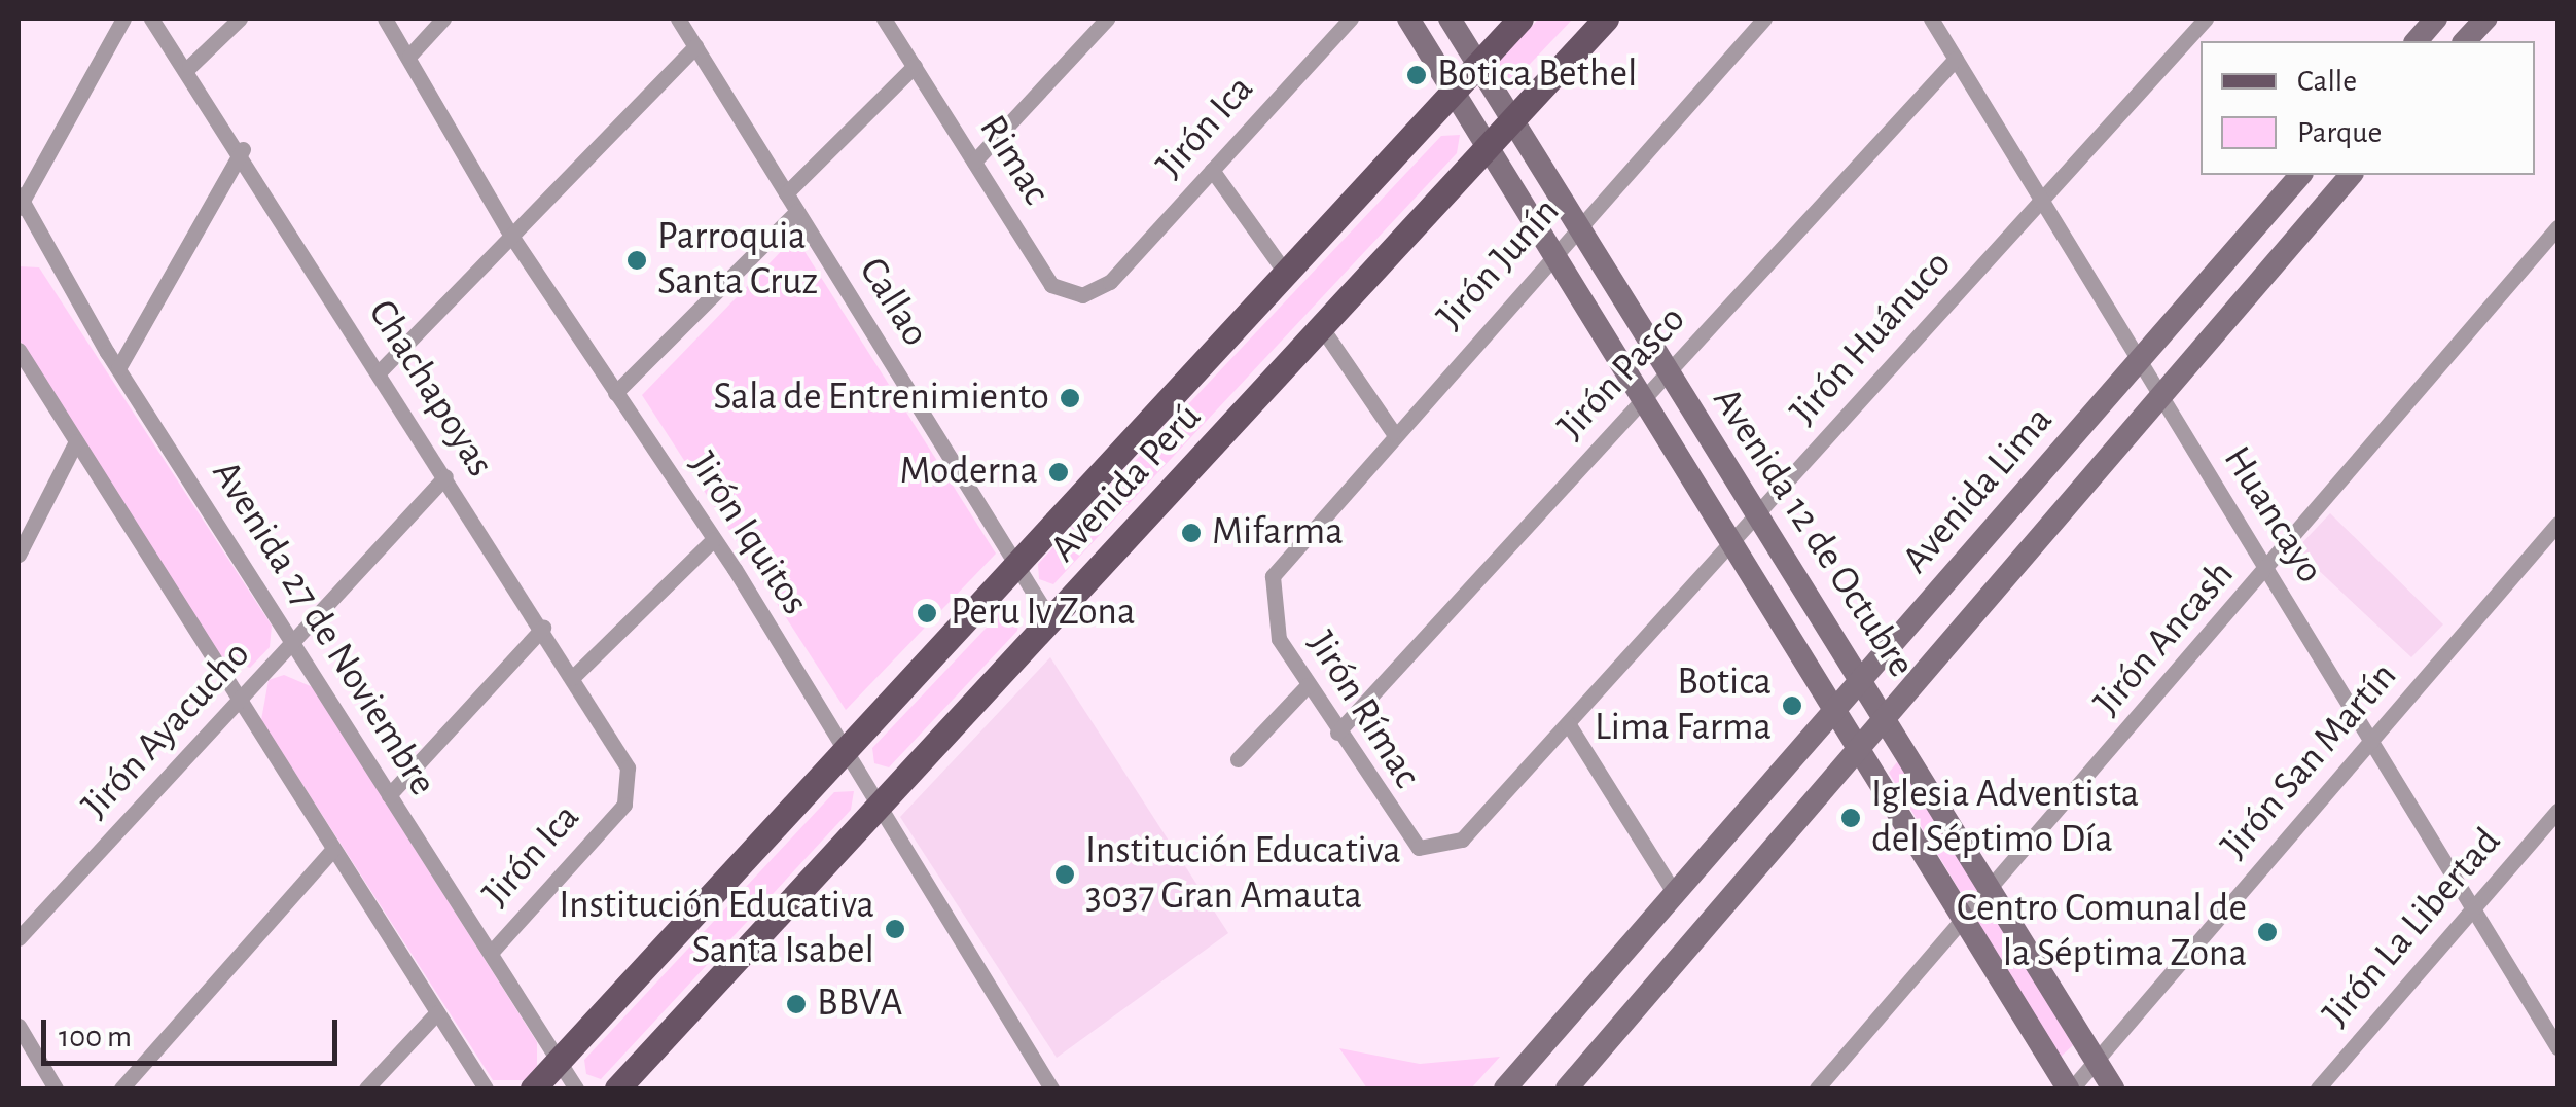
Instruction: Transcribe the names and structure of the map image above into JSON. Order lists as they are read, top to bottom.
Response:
{
  "streets": {
    "main road": ["Avenida Perú", "Avenida Lima", "Avenida 12 de Octubre"],
    "street": [
      "Jirón Ica",
      "Rimac",
      "Jirón Junín",
      "Callao",
      "Jirón Huánuco",
      "Jirón Pasco",
      "Chachapoyas",
      "Huancayo",
      "Jirón Iquitos",
      "Avenida 27 de Noviembre",
      "Jirón Ancash",
      "Jirón Rímac",
      "Jirón Ayacucho",
      "Jirón San Martín",
      "Jirón La Libertad"
    ]
  },
  "crossings": [
    ["Jirón Ica", "Rimac"],
    ["Jirón Ica", "Chachapoyas"],
    ["Jirón Ica", "Avenida 27 de Noviembre"],
    ["Jirón Junín", "Avenida 12 de Octubre"],
    ["Jirón Junín", "Jirón Rímac"],
    ["Callao", "Avenida Perú"],
    ["Jirón Huánuco", "Huancayo"],
    ["Jirón Huánuco", "Avenida 12 de Octubre"],
    ["Jirón Huánuco", "Jirón Rímac"],
    ["Jirón Pasco", "Huancayo"],
    ["Jirón Pasco", "Avenida 12 de Octubre"],
    ["Jirón Pasco", "Jirón Rímac"],
    ["Chachapoyas", "Jirón Ayacucho"],
    ["Avenida Perú", "Avenida 12 de Octubre"],
    ["Avenida Perú", "Jirón Iquitos"],
    ["Avenida Perú", "Avenida 27 de Noviembre"],
    ["Avenida Lima", "Huancayo"],
    ["Avenida Lima", "Avenida 12 de Octubre"],
    ["Huancayo", "Jirón Ancash"],
    ["Huancayo", "Jirón San Martín"],
    ["Huancayo", "Jirón La Libertad"],
    ["Avenida 12 de Octubre", "Jirón Ancash"],
    ["Avenida 12 de Octubre", "Jirón San Martín"],
    ["Avenida 27 de Noviembre", "Jirón Ayacucho"]
  ],
  "places": [
    "Botica Bethel",
    "Parroquia Santa Cruz",
    "Sala de Entrenimiento",
    "Moderna",
    "Mifarma",
    "Peru Iv Zona",
    "Botica Lima Farma",
    "Iglesia Adventista del Séptimo Día",
    "Institución Educativa 3037 Gran Amauta",
    "Institución Educativa Santa Isabel",
    "Centro Comunal de la Séptima Zona",
    "BBVA"
  ],
  "legend": ["Calle", "Parque"],
  "scale_bar": "100 m"
}
